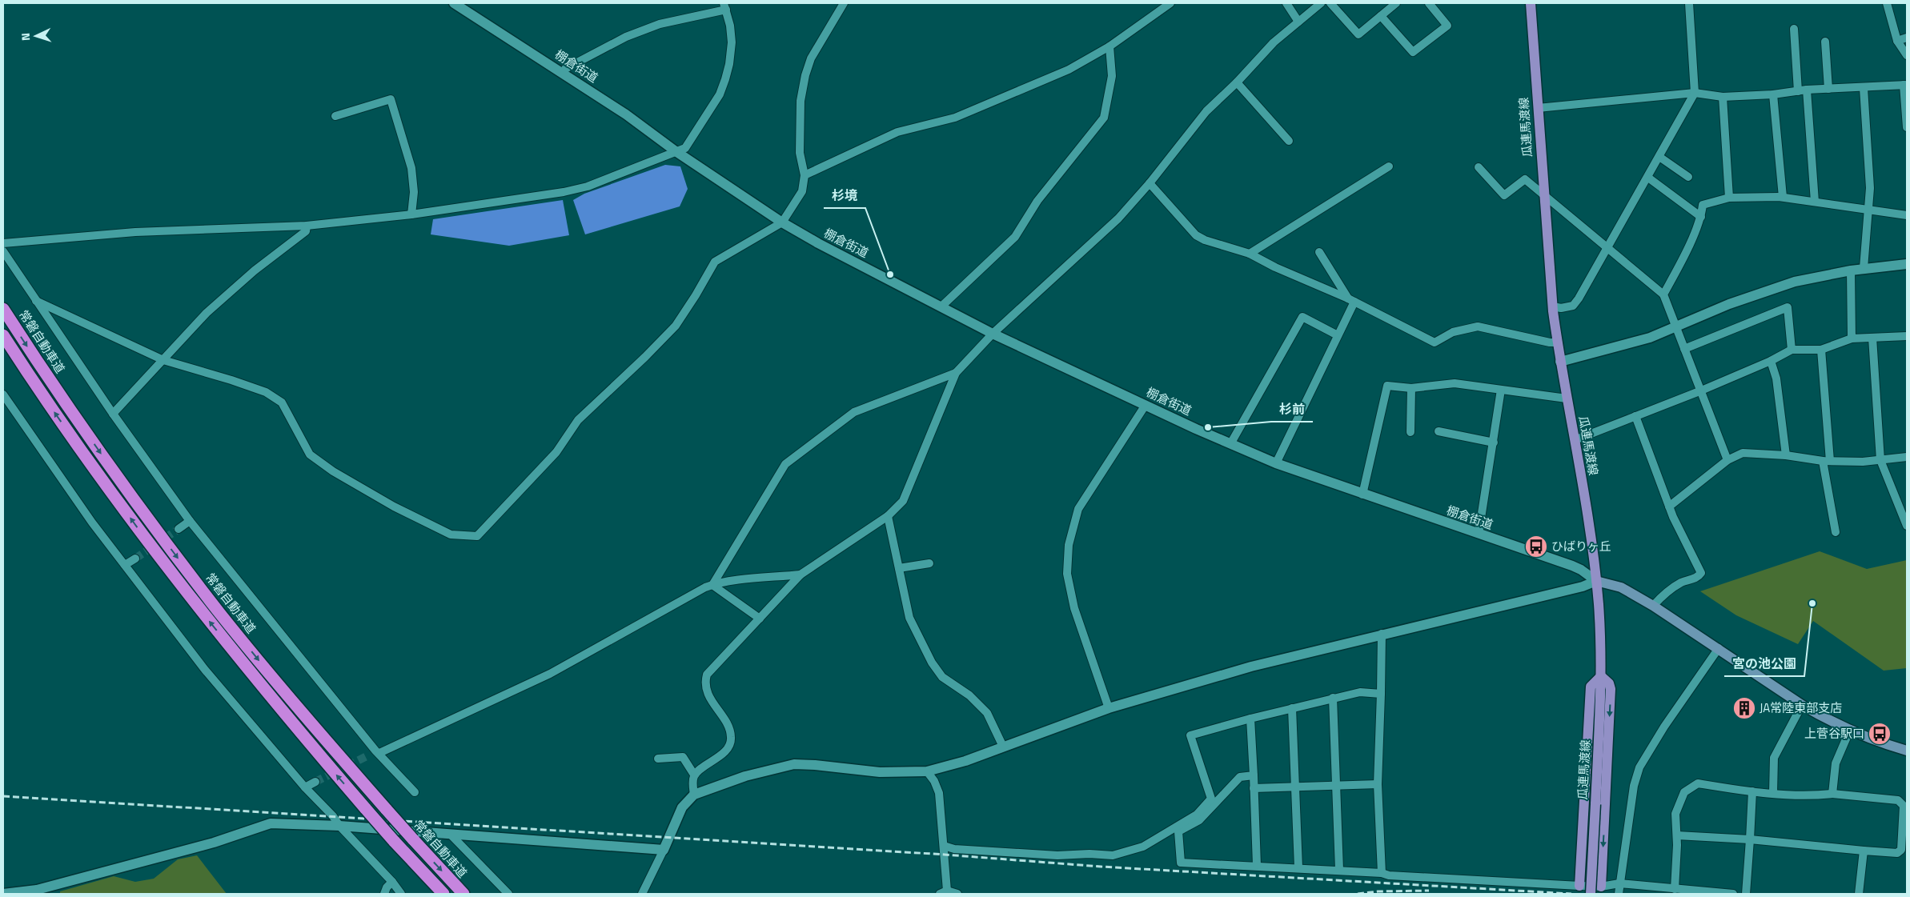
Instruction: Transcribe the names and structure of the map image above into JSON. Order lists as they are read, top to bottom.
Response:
{
  "streets": {
    "highway": ["常磐自動車道"],
    "main road": ["棚倉街道", "瓜連馬渡線"]
  },
  "crossings": [
    ["棚倉街道", "瓜連馬渡線"]
  ],
  "places": {
    "other": ["杉境", "杉前", "宮の池公園"],
    "bus stop": ["ひばりヶ丘", "上菅谷駅口"],
    "building": ["JA常陸東部支店"]
  },
  "north": "left"
}
